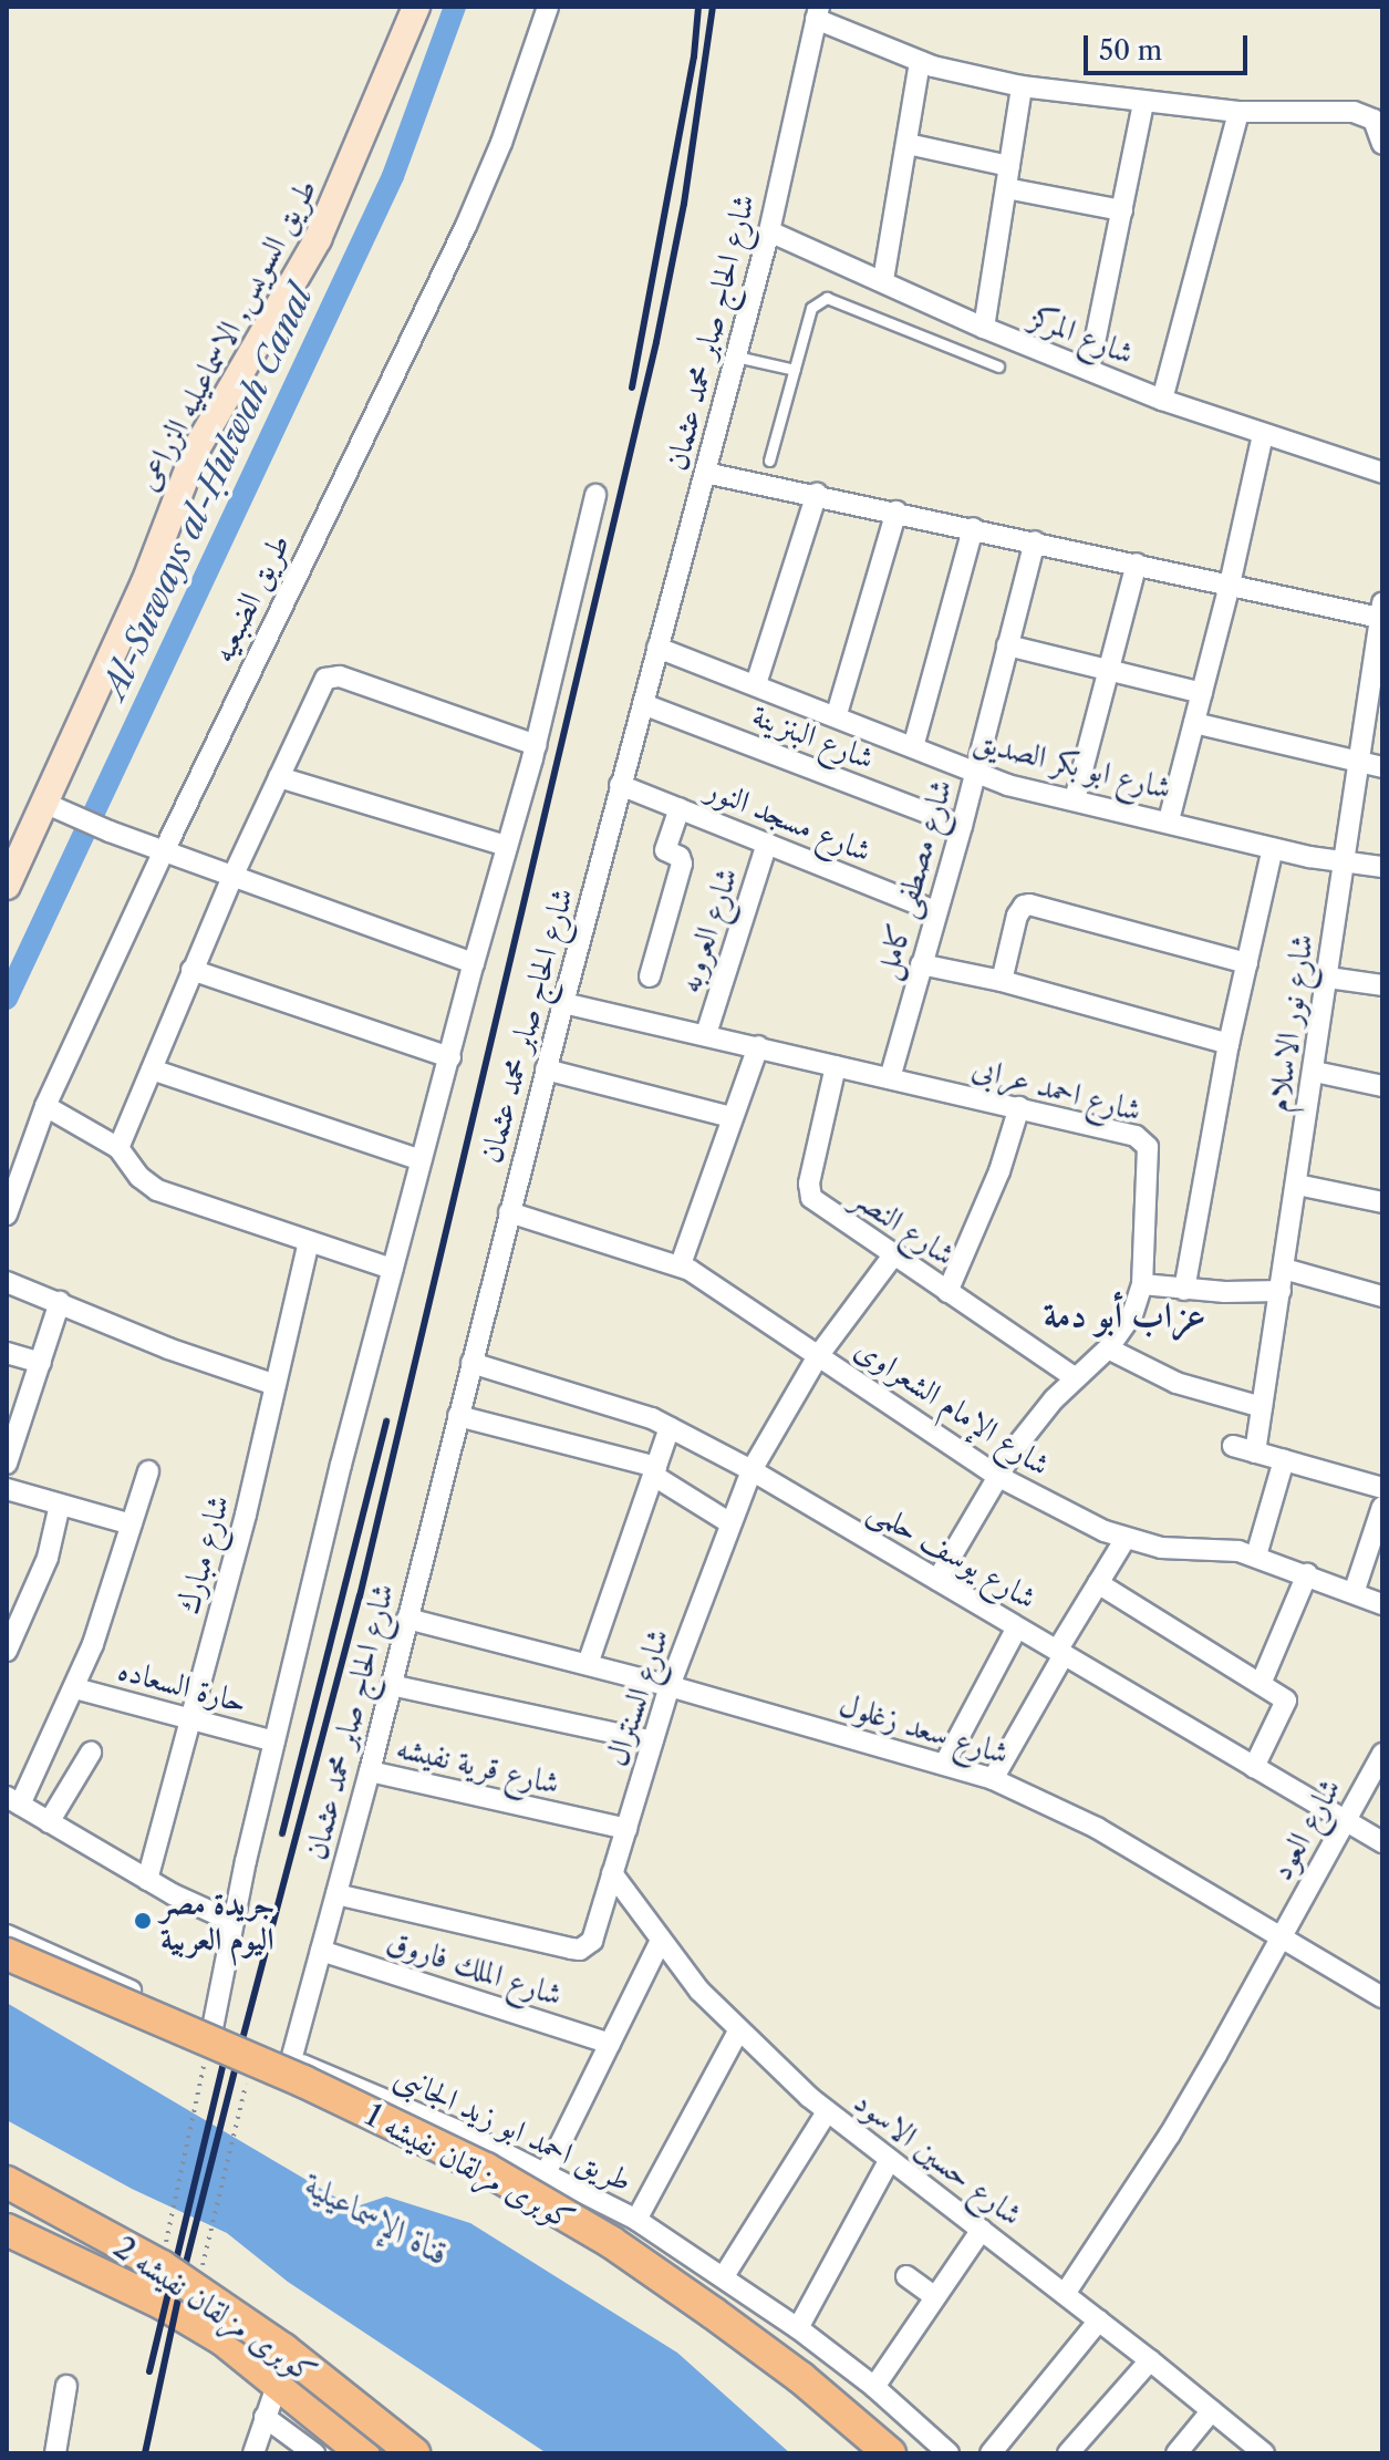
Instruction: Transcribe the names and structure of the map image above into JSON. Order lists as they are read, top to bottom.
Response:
{
  "streets": {
    "highway": ["كوبرى مزلقان نفيشه 1", "كوبرى مزلقان نفيشه 2"],
    "main road": ["طريق السويس, الاسماعيليه الزراعى"],
    "street": [
      "شارع الحاج صابر محمد عثمان",
      "شارع المركز",
      "طريق الضبعيه",
      "شارع البنزينة",
      "شارع ابو بكر الصديق",
      "شارع مسجد النور",
      "شارع مصطفى كامل",
      "شارع العروبه",
      "شارع نور الاسلام",
      "شارع احمد عرابى",
      "شارع النصر",
      "شارع الإمام الشعراوى",
      "شارع يوسف حلمى",
      "شارع مبارك",
      "حارة السعاده",
      "شارع السنترال",
      "شارع سعد زغلول",
      "شارع قرية نفيشه",
      "شارع العود",
      "شارع الملك فاروق",
      "طريق احمد ابو زيد الجانبى",
      "شارع حسين الاسود"
    ]
  },
  "crossings": [
    ["شارع الحاج صابر محمد عثمان", "شارع المركز"],
    ["شارع الحاج صابر محمد عثمان", "شارع البنزينة"],
    ["شارع الحاج صابر محمد عثمان", "شارع ابو بكر الصديق"],
    ["شارع الحاج صابر محمد عثمان", "شارع مسجد النور"],
    ["شارع الحاج صابر محمد عثمان", "شارع احمد عرابى"],
    ["شارع الحاج صابر محمد عثمان", "شارع الإمام الشعراوى"],
    ["شارع الحاج صابر محمد عثمان", "شارع يوسف حلمى"],
    ["شارع الحاج صابر محمد عثمان", "حارة السعاده"],
    ["شارع الحاج صابر محمد عثمان", "شارع السنترال"],
    ["شارع الحاج صابر محمد عثمان", "شارع سعد زغلول"],
    ["شارع الحاج صابر محمد عثمان", "شارع قرية نفيشه"],
    ["شارع الحاج صابر محمد عثمان", "شارع الملك فاروق"],
    ["شارع الحاج صابر محمد عثمان", "طريق احمد ابو زيد الجانبى"],
    ["شارع البنزينة", "شارع مصطفى كامل"],
    ["شارع ابو بكر الصديق", "شارع مصطفى كامل"],
    ["شارع ابو بكر الصديق", "شارع نور الاسلام"],
    ["شارع مسجد النور", "شارع مصطفى كامل"],
    ["شارع مسجد النور", "شارع العروبه"],
    ["شارع مصطفى كامل", "شارع احمد عرابى"],
    ["شارع العروبه", "شارع احمد عرابى"],
    ["شارع احمد عرابى", "شارع النصر"],
    ["شارع احمد عرابى", "شارع الإمام الشعراوى"],
    ["شارع احمد عرابى", "شارع يوسف حلمى"],
    ["شارع النصر", "شارع السنترال"],
    ["شارع الإمام الشعراوى", "شارع السنترال"],
    ["شارع يوسف حلمى", "شارع السنترال"],
    ["شارع يوسف حلمى", "شارع العود"],
    ["شارع مبارك", "حارة السعاده"],
    ["شارع السنترال", "شارع سعد زغلول"],
    ["شارع السنترال", "شارع قرية نفيشه"],
    ["شارع السنترال", "شارع حسين الاسود"],
    ["شارع سعد زغلول", "شارع العود"],
    ["شارع العود", "شارع حسين الاسود"]
  ],
  "districts": ["عزاب أبو دمة"],
  "water": ["Al-Suways al-Ḥulwah Canal", "قناة الإسماعيلية"],
  "places": ["جريدة مصر اليوم العربية"],
  "scale_bar": "50 m"
}
